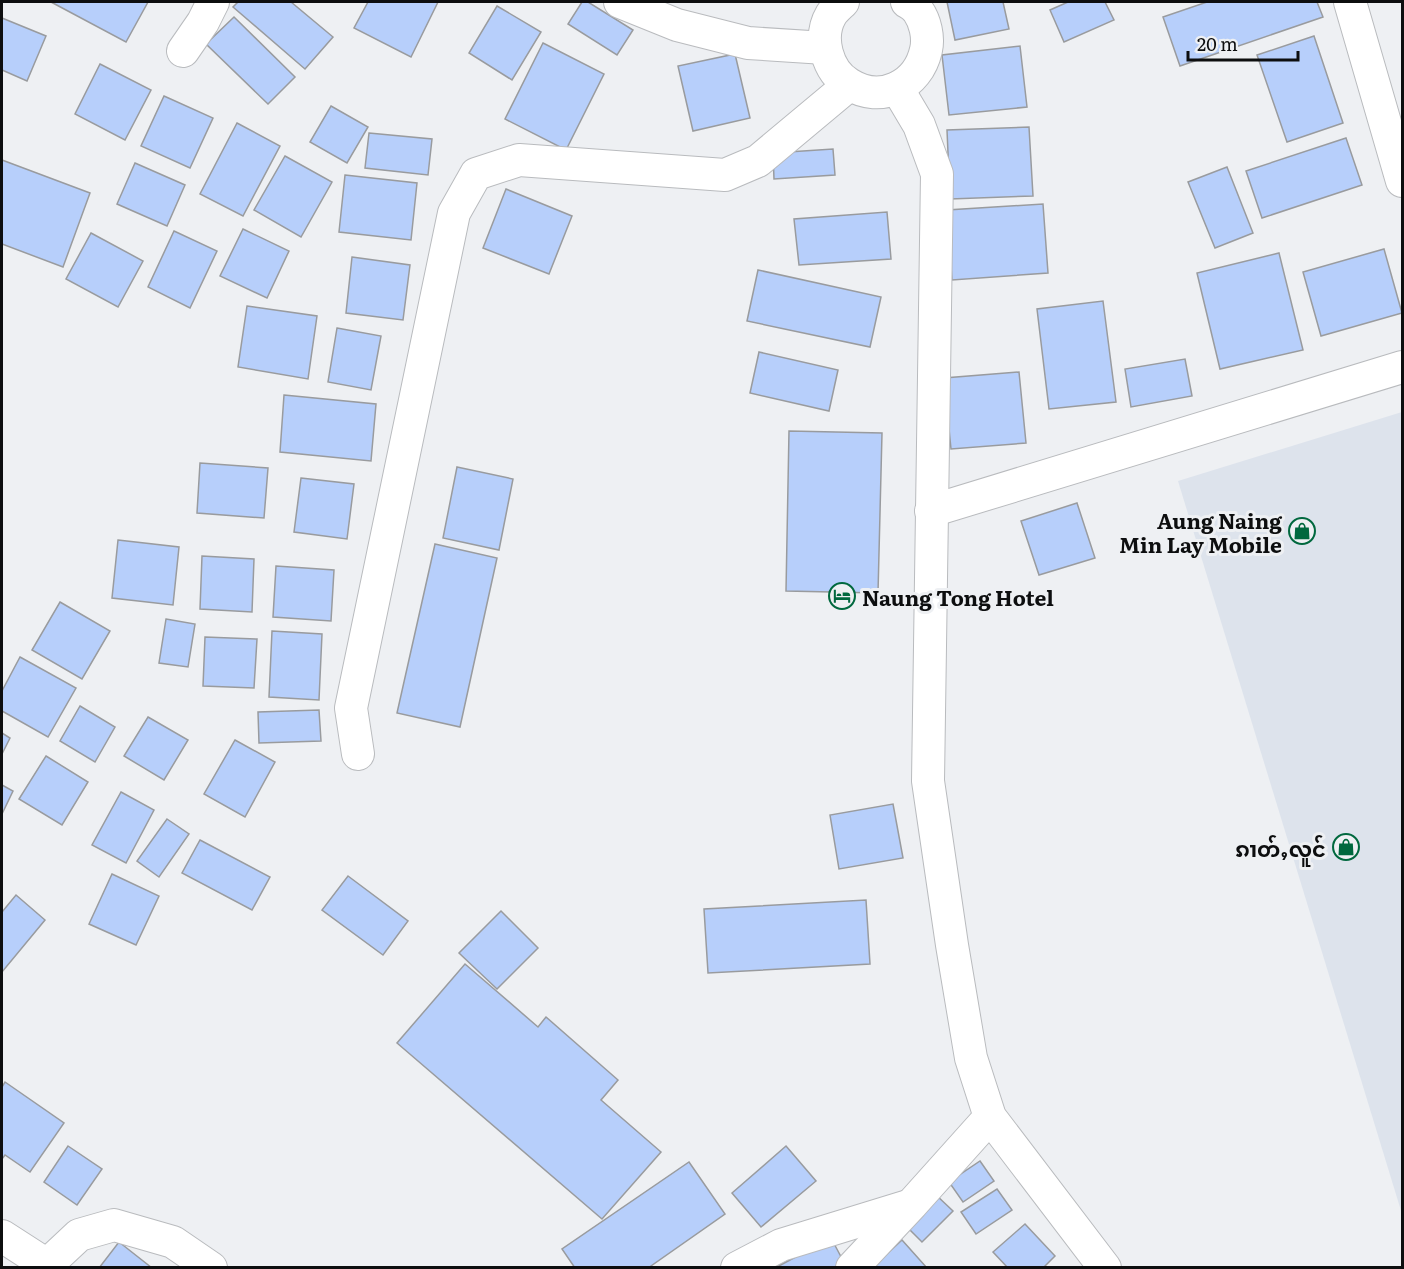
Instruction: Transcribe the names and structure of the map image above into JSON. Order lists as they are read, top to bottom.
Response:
{
  "places": {
    "shop": ["Aung Naing Min Lay Mobile", "ၵၢတ်ႇလူင်"],
    "hotel": ["Naung Tong Hotel"]
  },
  "scale_bar": "20 m"
}
